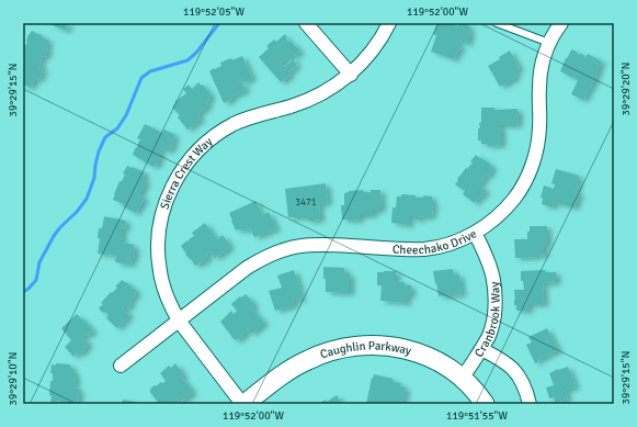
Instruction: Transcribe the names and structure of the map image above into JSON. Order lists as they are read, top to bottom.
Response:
{
  "streets": {
    "street": [
      "Sierra Crest Way",
      "Cheechako Drive",
      "Cranbrook Way",
      "Caughlin Parkway"
    ]
  },
  "crossings": [
    ["Sierra Crest Way", "Cheechako Drive"],
    ["Sierra Crest Way", "Caughlin Parkway"],
    ["Cheechako Drive", "Cranbrook Way"],
    ["Cranbrook Way", "Caughlin Parkway"]
  ],
  "house_numbers": ["3471"],
  "coordinates": [
    "119°52'05\"W",
    "119°52'00\"W",
    "39°29'20\"N",
    "39°29'15\"N",
    "39°29'10\"N",
    "119°51'55\"W"
  ]
}
